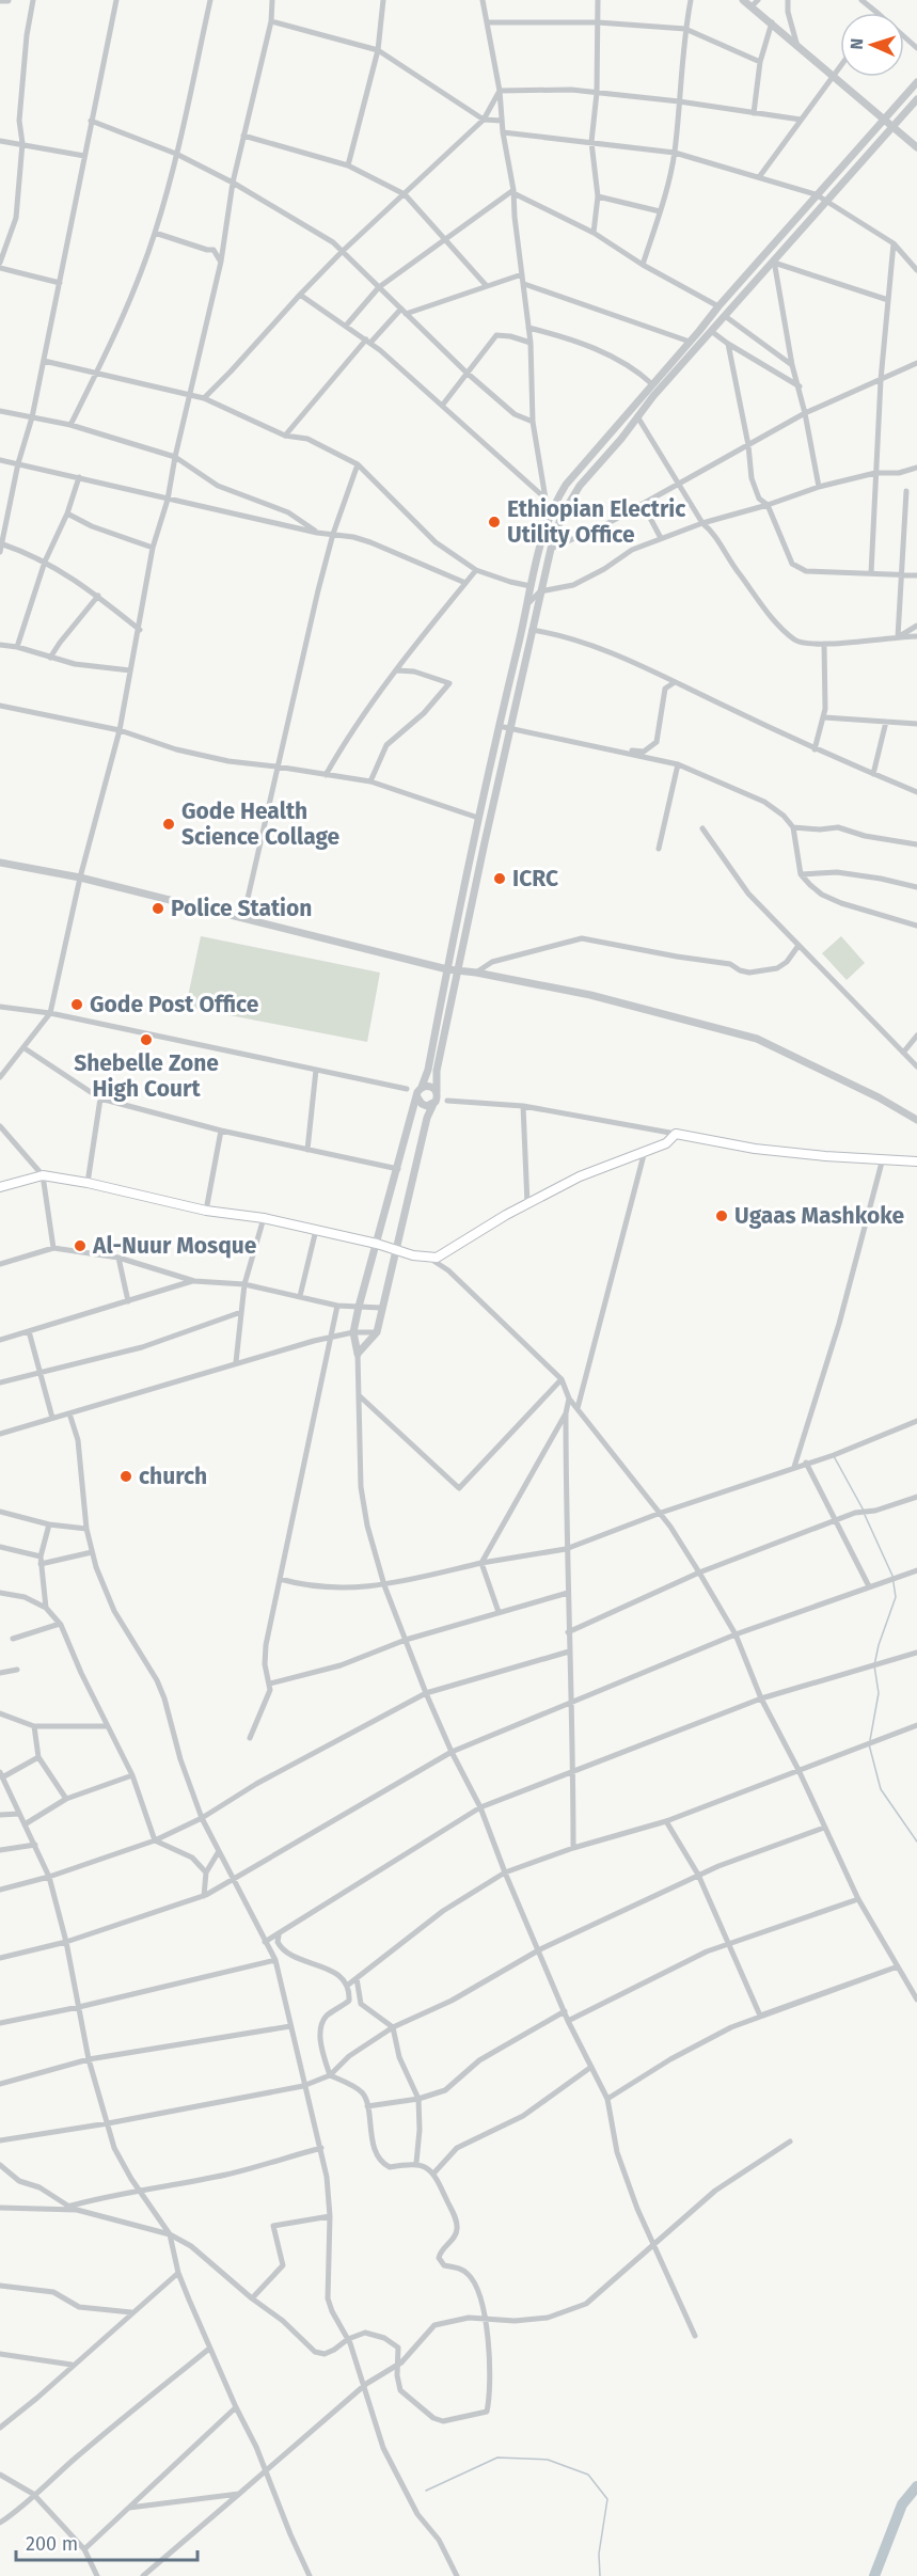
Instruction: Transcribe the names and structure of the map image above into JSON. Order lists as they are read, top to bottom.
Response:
{
  "places": [
    "Ethiopian Electric Utility Office",
    "Gode Health Science Collage",
    "ICRC",
    "Police Station",
    "Gode Post Office",
    "Shebelle Zone High Court",
    "Ugaas Mashkoke",
    "Al-Nuur Mosque",
    "church"
  ],
  "scale_bar": "200 m",
  "north": "left"
}
